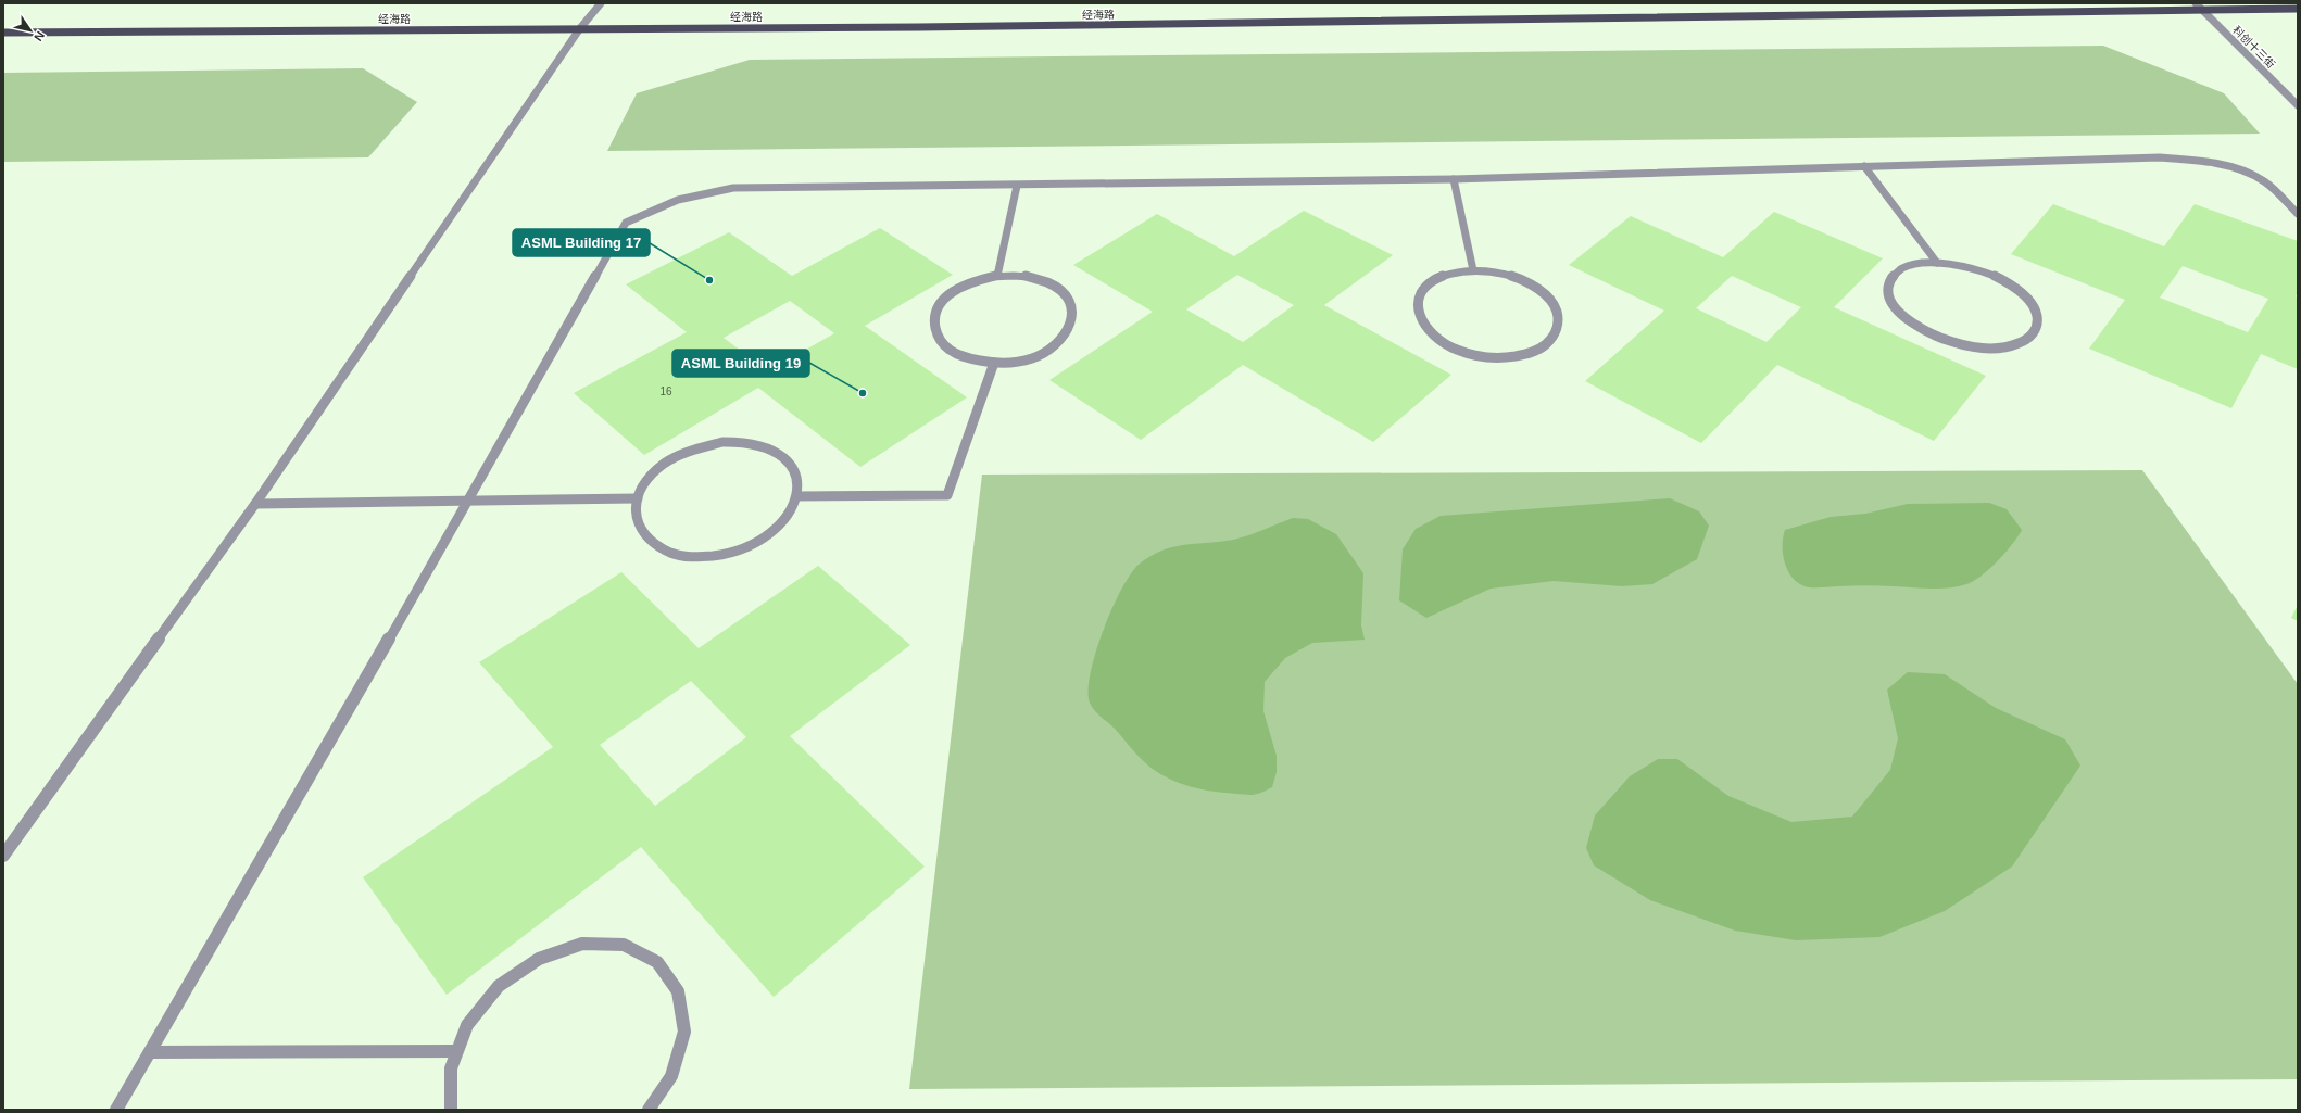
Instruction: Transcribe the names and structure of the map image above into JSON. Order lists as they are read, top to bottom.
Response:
{
  "streets": {
    "main road": ["经海路"],
    "street": ["科创十三街"]
  },
  "crossings": [
    ["经海路", "科创十三街"]
  ],
  "places": ["ASML Building 17", "ASML Building 19"],
  "house_numbers": ["16"],
  "north": "bottom right"
}
